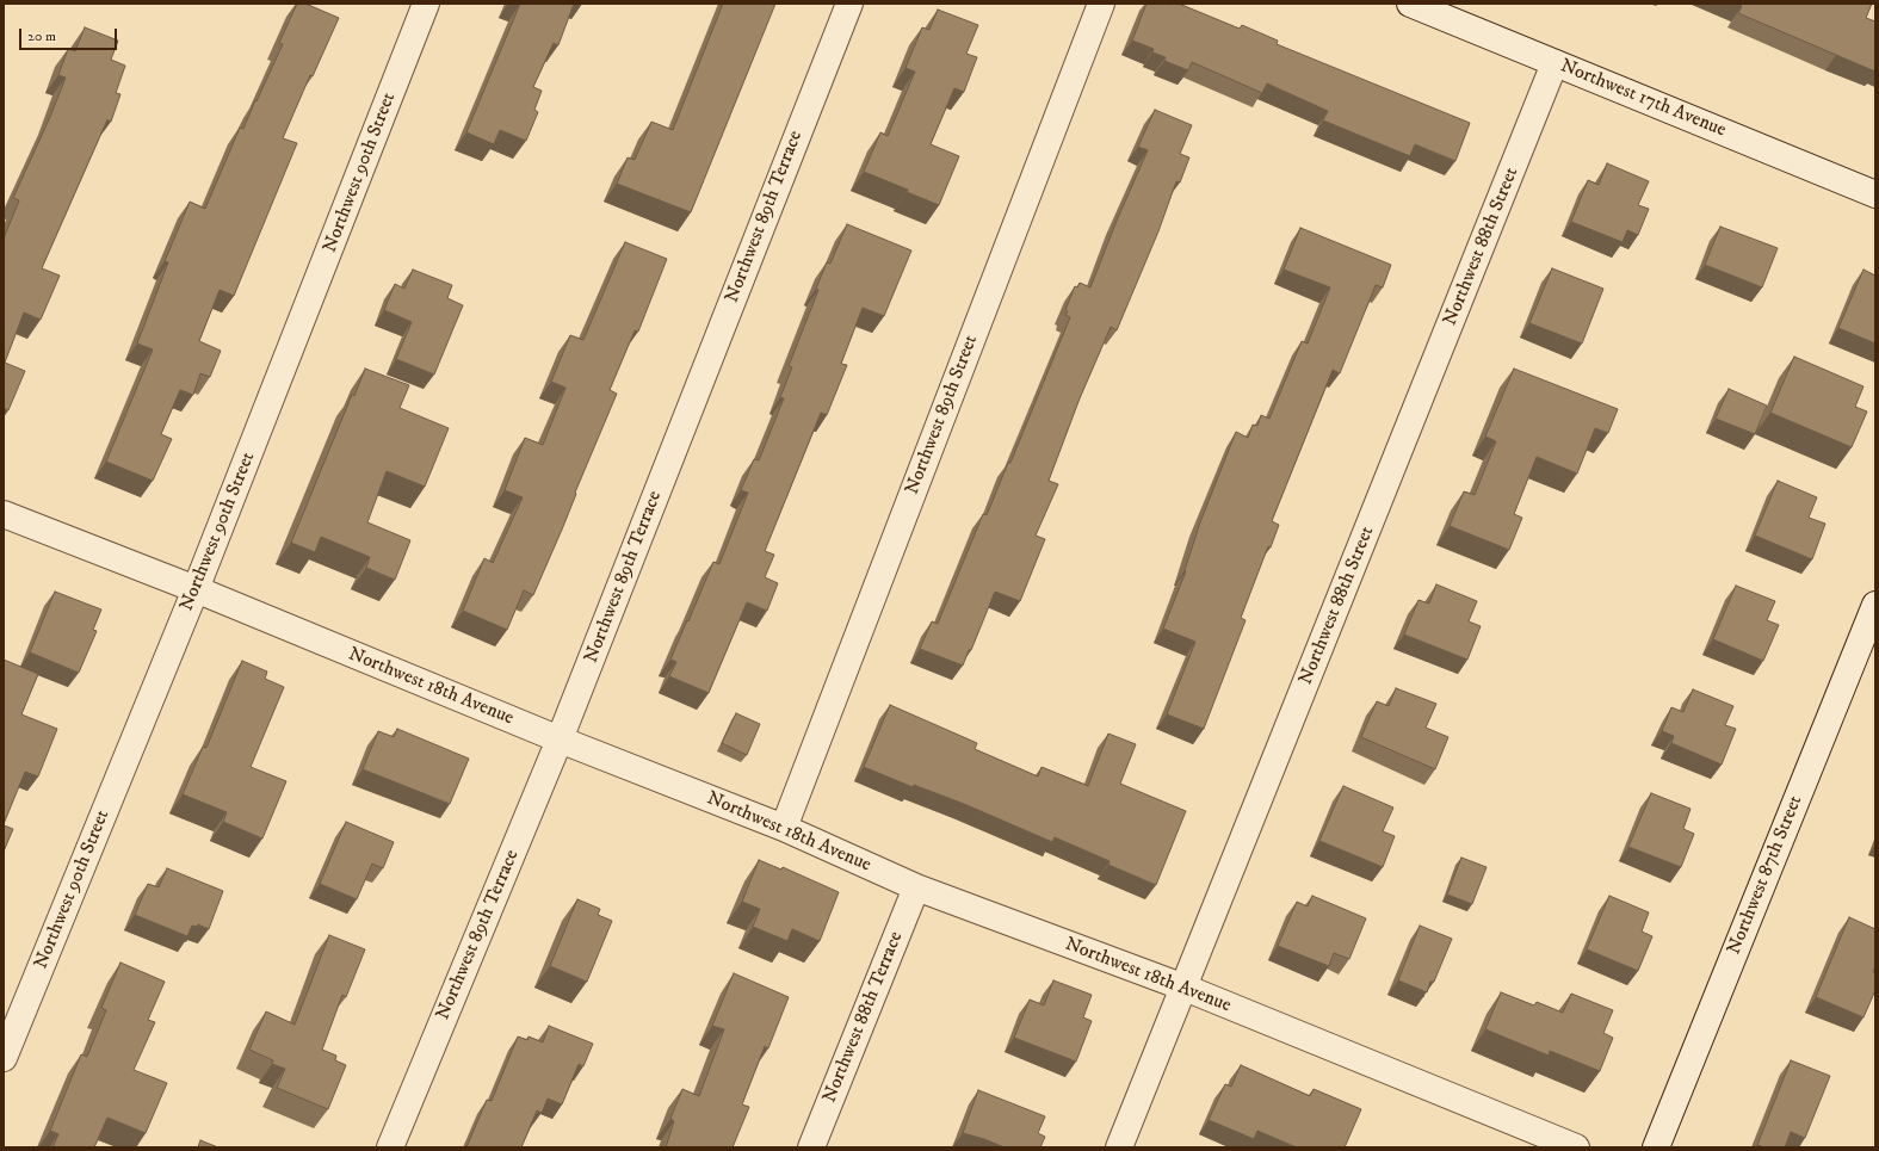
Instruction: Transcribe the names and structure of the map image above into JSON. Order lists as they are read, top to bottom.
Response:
{
  "streets": {
    "street": [
      "Northwest 17th Avenue",
      "Northwest 90th Street",
      "Northwest 89th Terrace",
      "Northwest 88th Street",
      "Northwest 89th Street",
      "Northwest 18th Avenue",
      "Northwest 87th Street",
      "Northwest 88th Terrace"
    ]
  },
  "crossings": [
    ["Northwest 17th Avenue", "Northwest 88th Street"],
    ["Northwest 90th Street", "Northwest 18th Avenue"],
    ["Northwest 89th Terrace", "Northwest 18th Avenue"],
    ["Northwest 88th Street", "Northwest 18th Avenue"],
    ["Northwest 89th Street", "Northwest 18th Avenue"],
    ["Northwest 18th Avenue", "Northwest 88th Terrace"]
  ],
  "scale_bar": "20 m"
}
